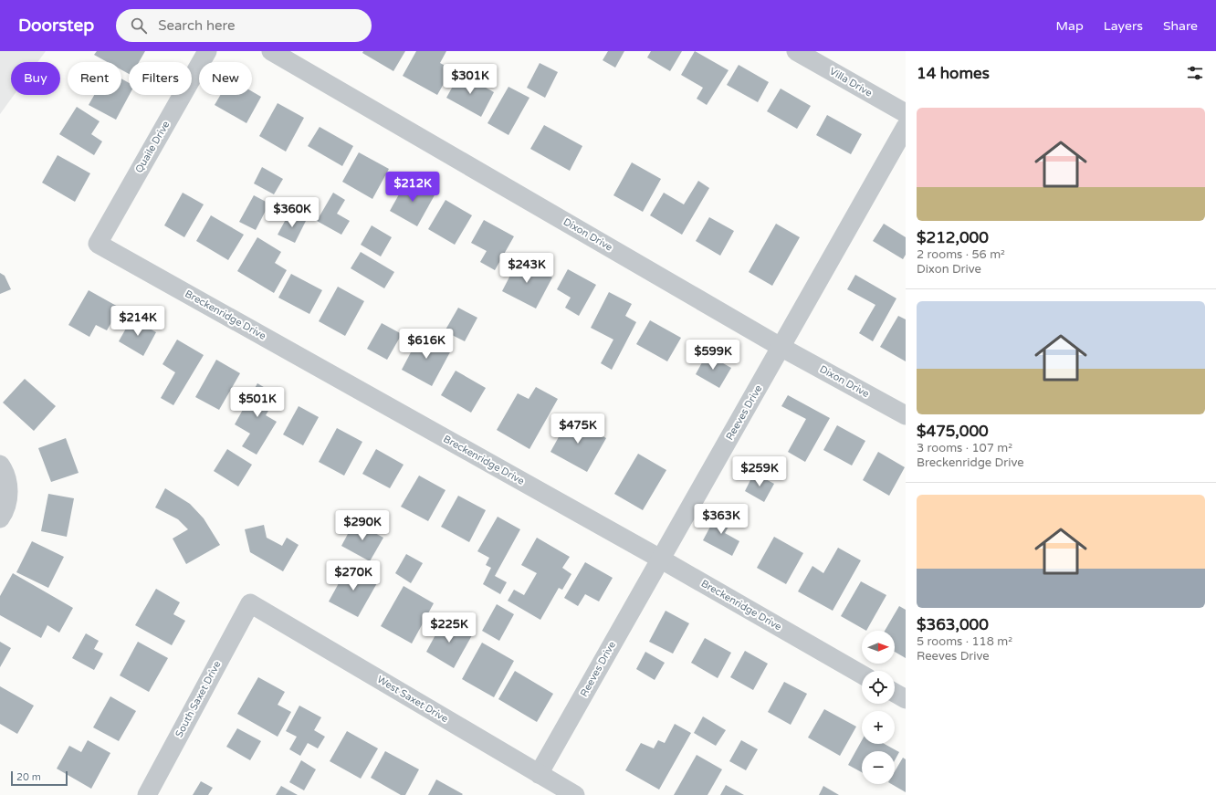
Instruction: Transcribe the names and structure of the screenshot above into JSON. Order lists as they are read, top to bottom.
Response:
{
  "streets": {
    "street": [
      "Villa Drive",
      "Quaile Drive",
      "Dixon Drive",
      "Breckenridge Drive",
      "Reeves Drive",
      "South Saxet Drive",
      "West Saxet Drive"
    ]
  },
  "crossings": [
    ["Quaile Drive", "Breckenridge Drive"],
    ["Dixon Drive", "Reeves Drive"],
    ["Breckenridge Drive", "Reeves Drive"],
    ["Reeves Drive", "West Saxet Drive"],
    ["South Saxet Drive", "West Saxet Drive"]
  ],
  "scale_bar": "20 m",
  "north": "right",
  "page": {
    "header": "Doorstep",
    "search": "Search here",
    "nav": ["Map", "Layers", "Share"],
    "heading": "14 homes",
    "chip": [
      "Buy",
      "Rent",
      "Filters",
      "New"
    ],
    "price": [
      "$301K",
      "$212K",
      "$360K",
      "$243K",
      "$214K",
      "$616K",
      "$599K",
      "$501K",
      "$475K",
      "$259K",
      "$363K",
      "$290K",
      "$270K",
      "$225K"
    ],
    "list": [
      {
        "name": "$212,000",
        "note": "2 rooms · 56 m² · Dixon Drive"
      },
      {
        "name": "$475,000",
        "note": "3 rooms · 107 m² · Breckenridge Drive"
      },
      {
        "name": "$363,000",
        "note": "5 rooms · 118 m² · Reeves Drive"
      }
    ],
    "map_buttons": ["+", "−"],
    "scale": "20 m"
  }
}
